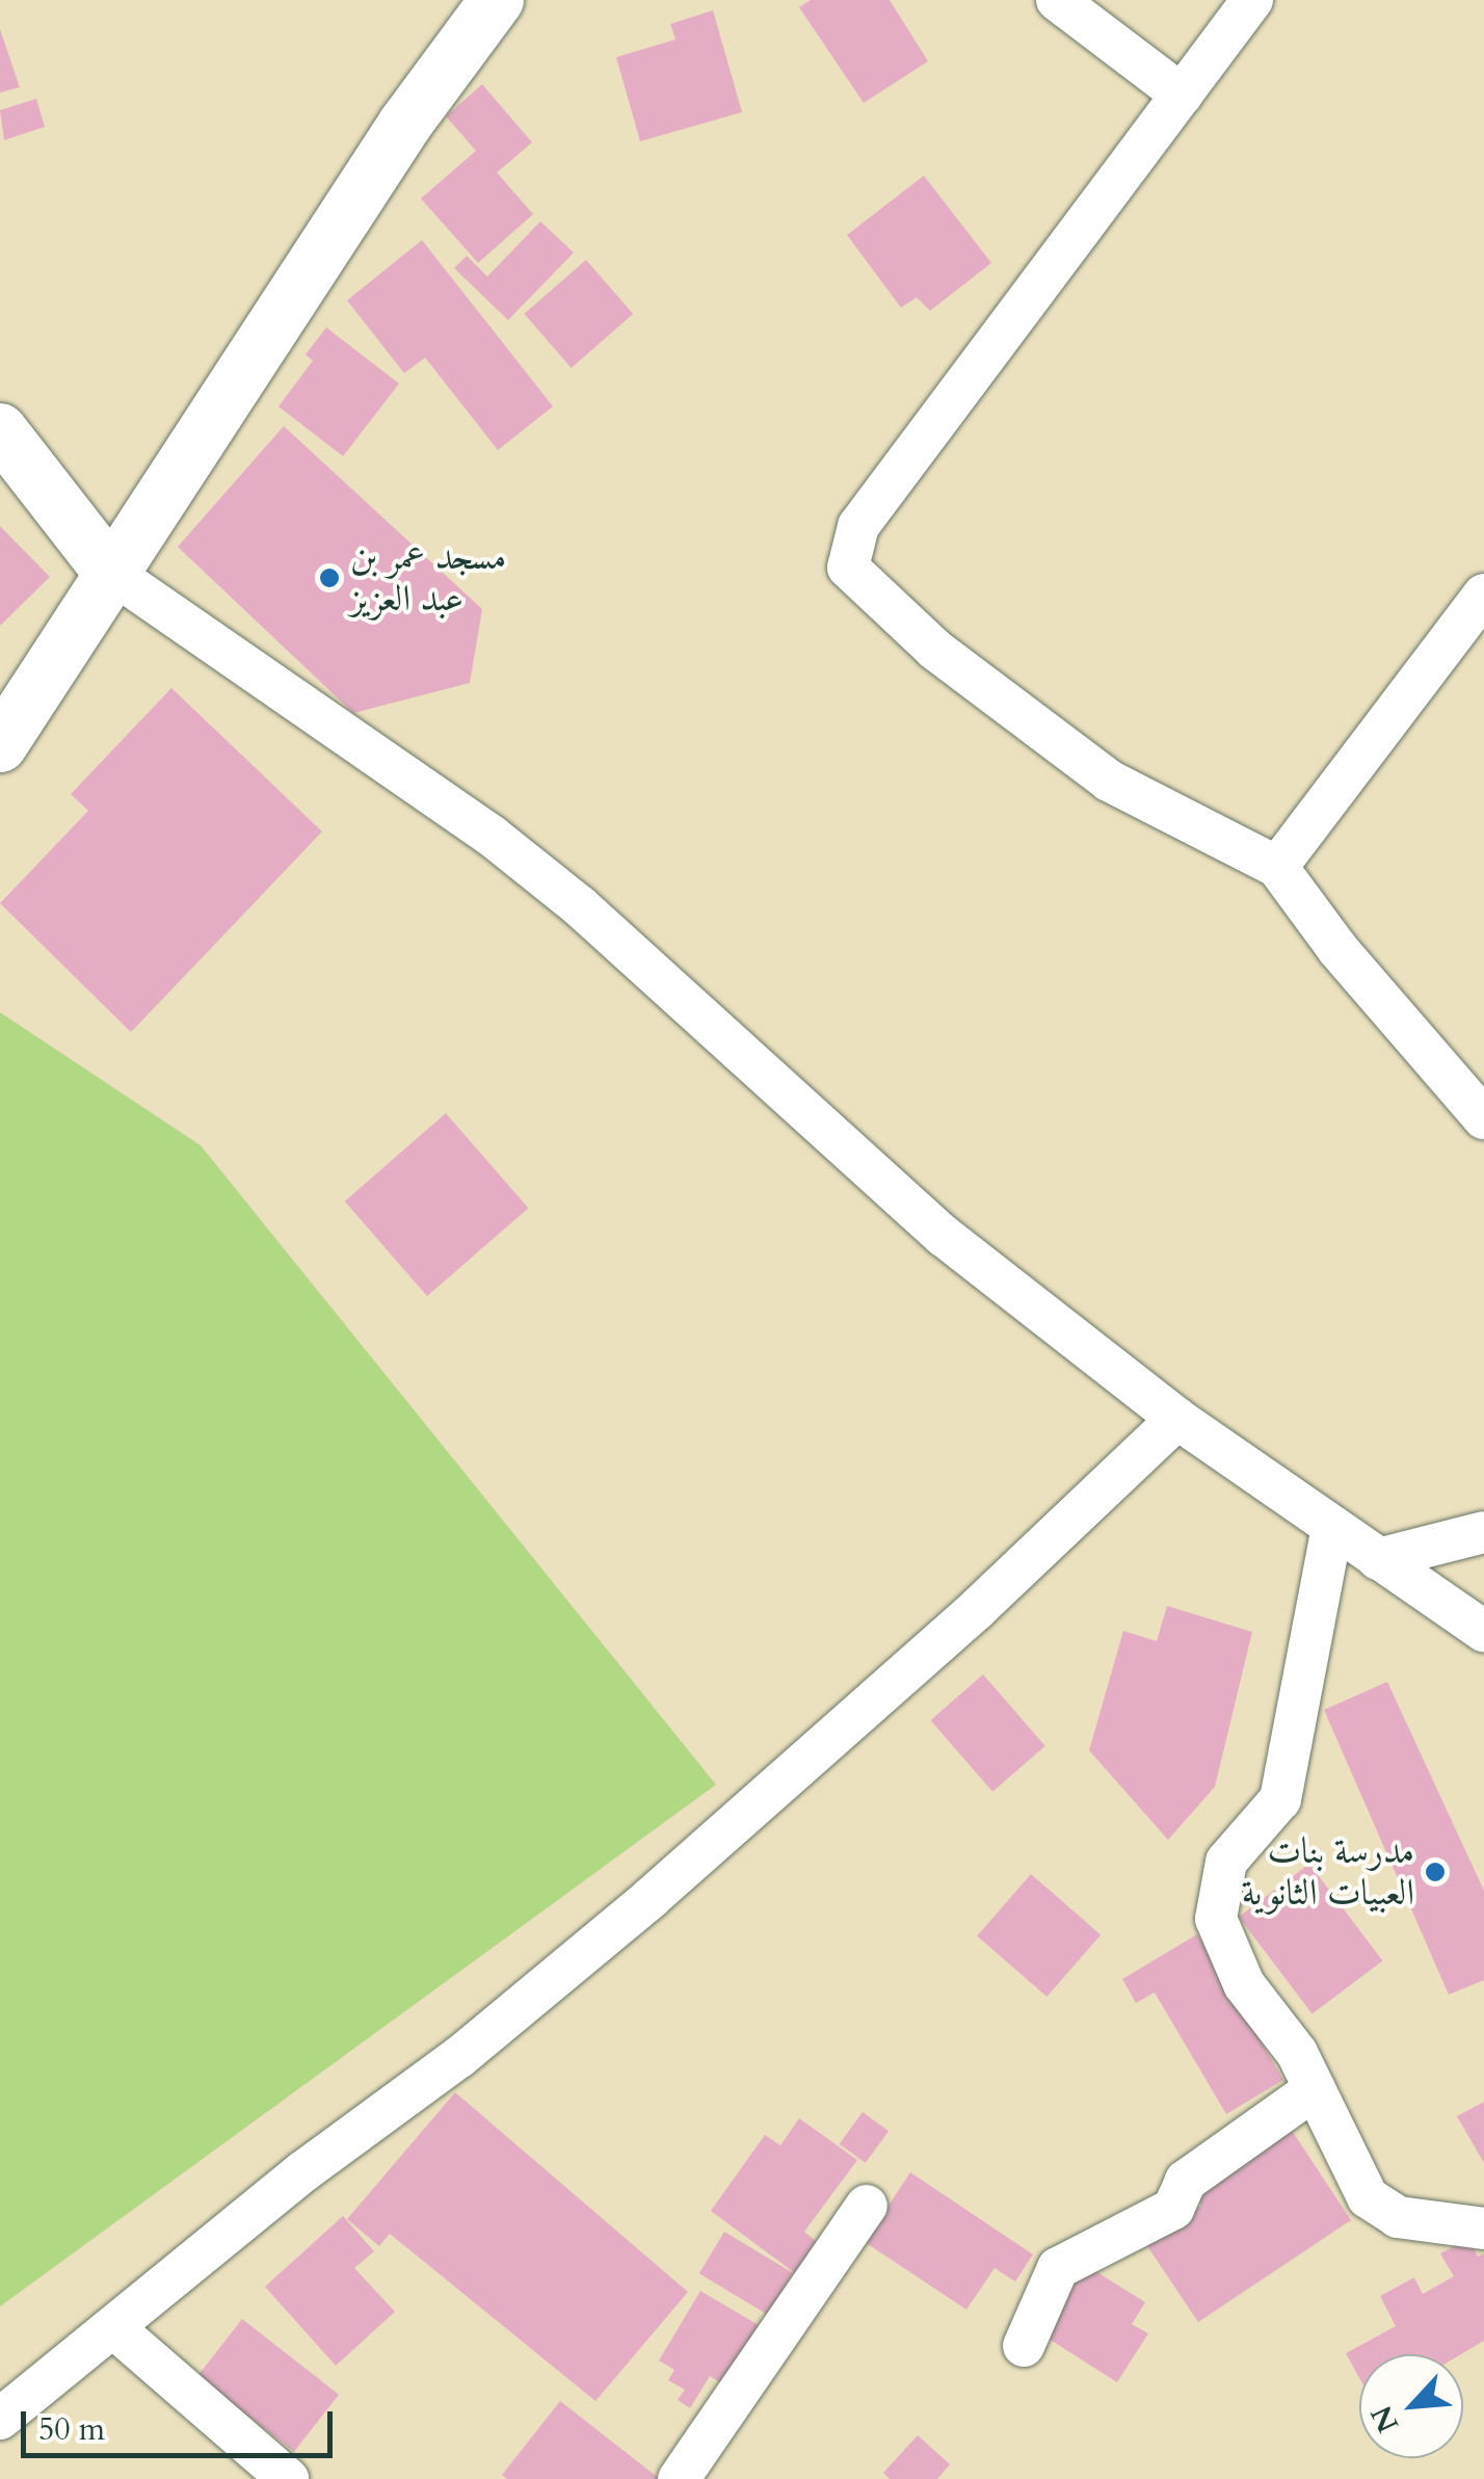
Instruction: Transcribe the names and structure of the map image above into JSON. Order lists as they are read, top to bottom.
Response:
{
  "places": ["مسجد عمر بن عبد العزيز", "مدرسة بنات العبيات الثانوية"],
  "scale_bar": "50 m",
  "north": "bottom left"
}
